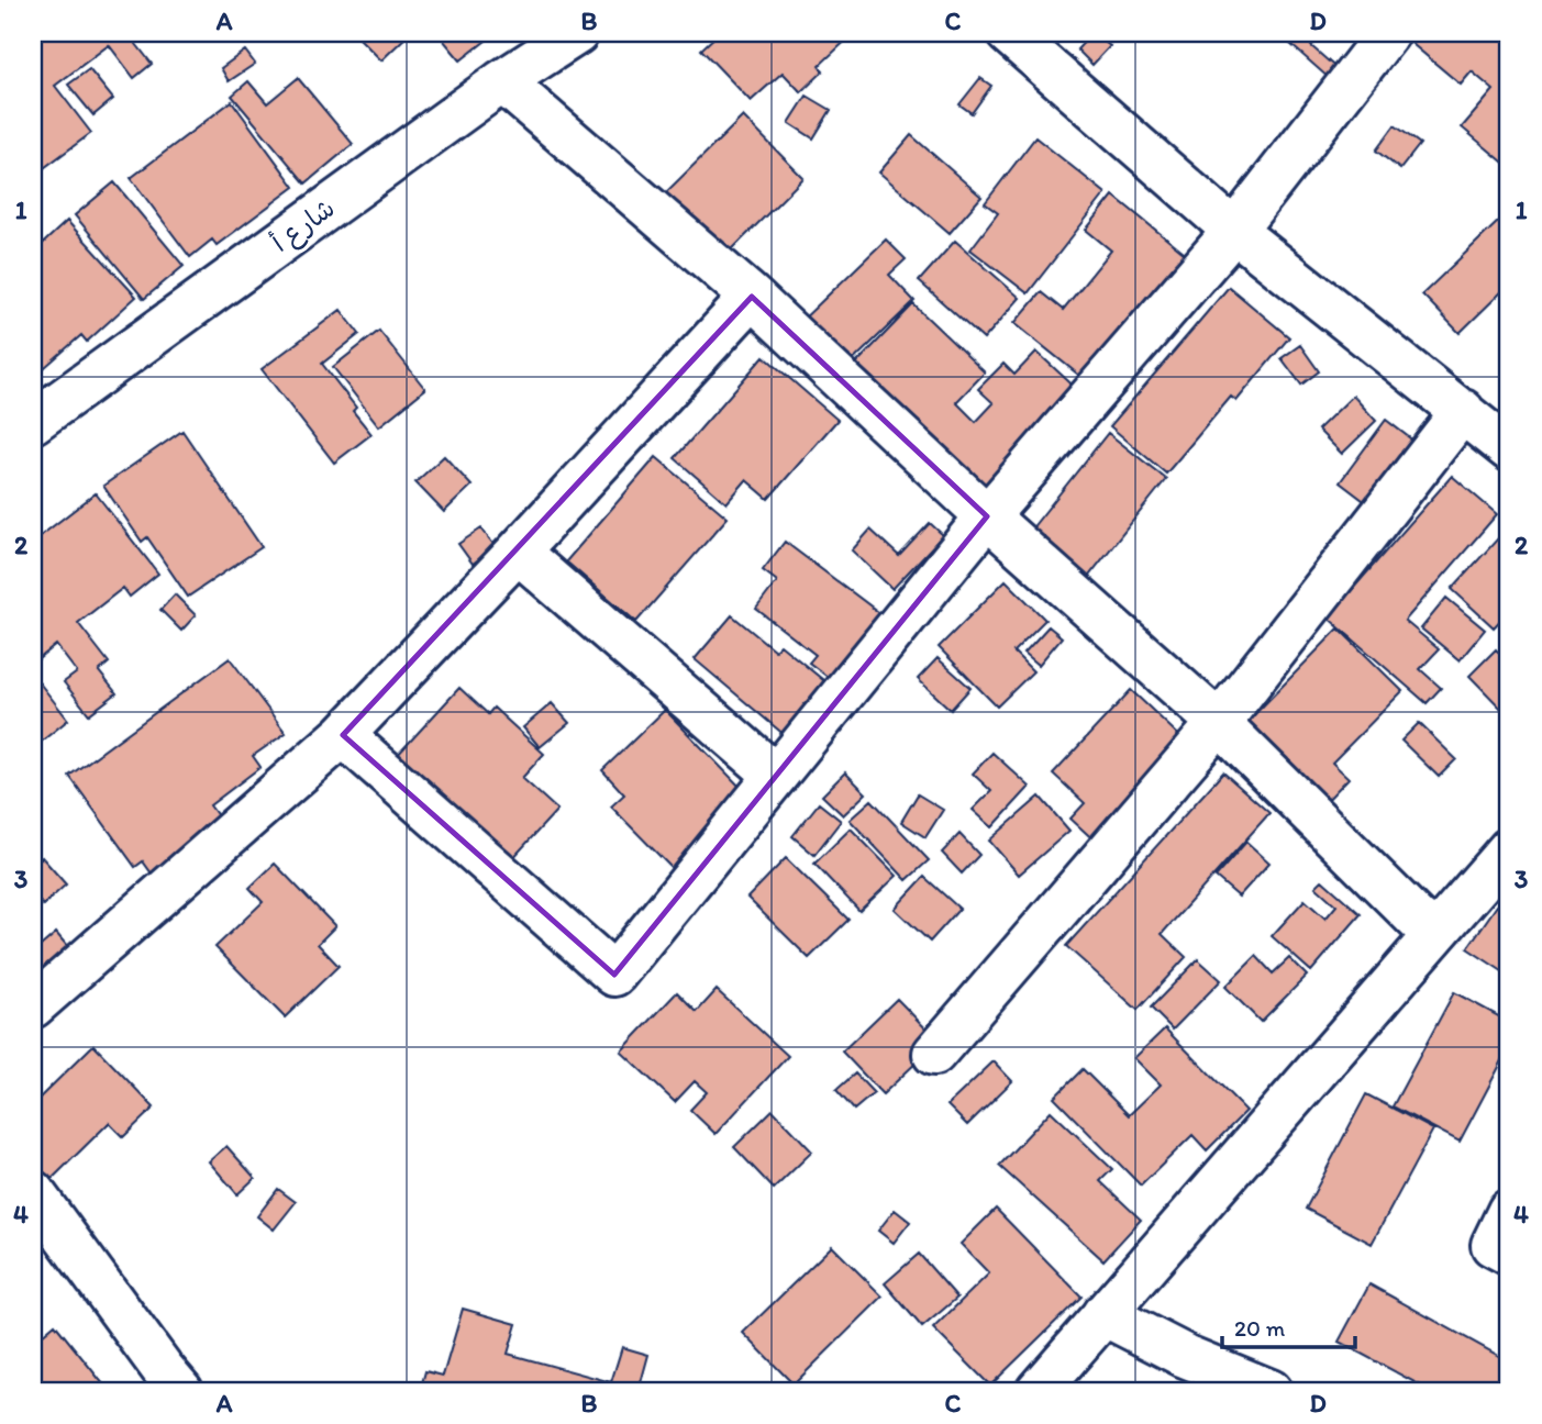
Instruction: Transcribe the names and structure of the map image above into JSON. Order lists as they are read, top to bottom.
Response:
{
  "streets": {
    "street": ["شارع أ"]
  },
  "scale_bar": "20 m",
  "grid": {
    "columns": [
      "A",
      "B",
      "C",
      "D"
    ],
    "rows": [
      "1",
      "2",
      "3",
      "4"
    ]
  }
}
